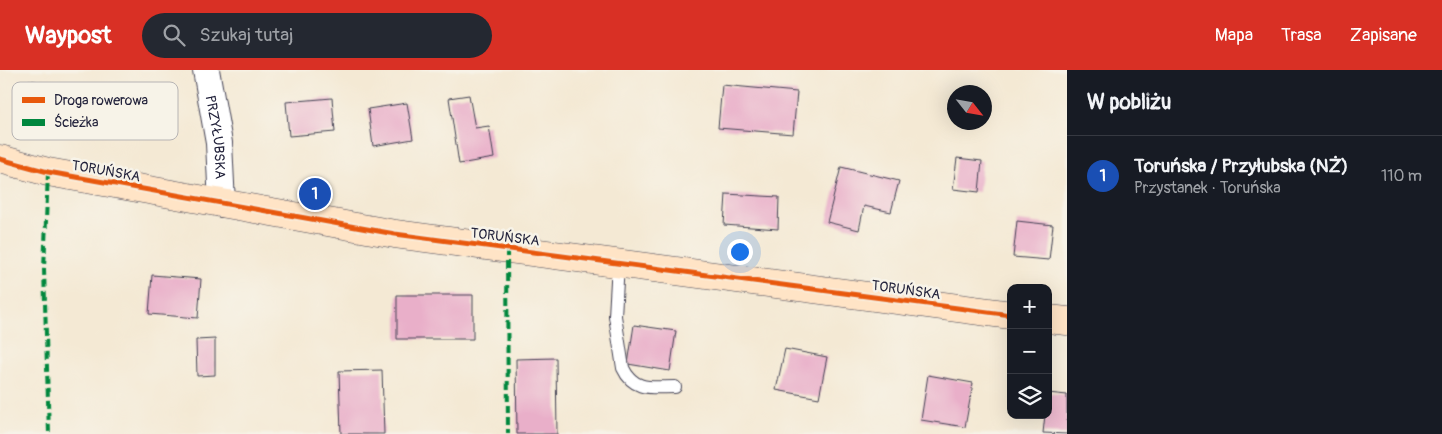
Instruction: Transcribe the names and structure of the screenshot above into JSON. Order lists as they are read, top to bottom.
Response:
{
  "streets": {
    "street": ["PRZYŁUBSKA", "TORUŃSKA"]
  },
  "crossings": [
    ["PRZYŁUBSKA", "TORUŃSKA"]
  ],
  "legend": ["Droga rowerowa", "Ścieżka"],
  "north": "bottom right",
  "page": {
    "header": "Waypost",
    "search": "Szukaj tutaj",
    "nav": ["Mapa", "Trasa", "Zapisane"],
    "heading": "W pobliżu",
    "list": [
      {
        "mark": "1",
        "name": "Toruńska / Przyłubska (NŻ)",
        "note": "Przystanek · Toruńska",
        "value": "110 m"
      }
    ],
    "pins": "1",
    "map_buttons": ["+", "−"]
  }
}
